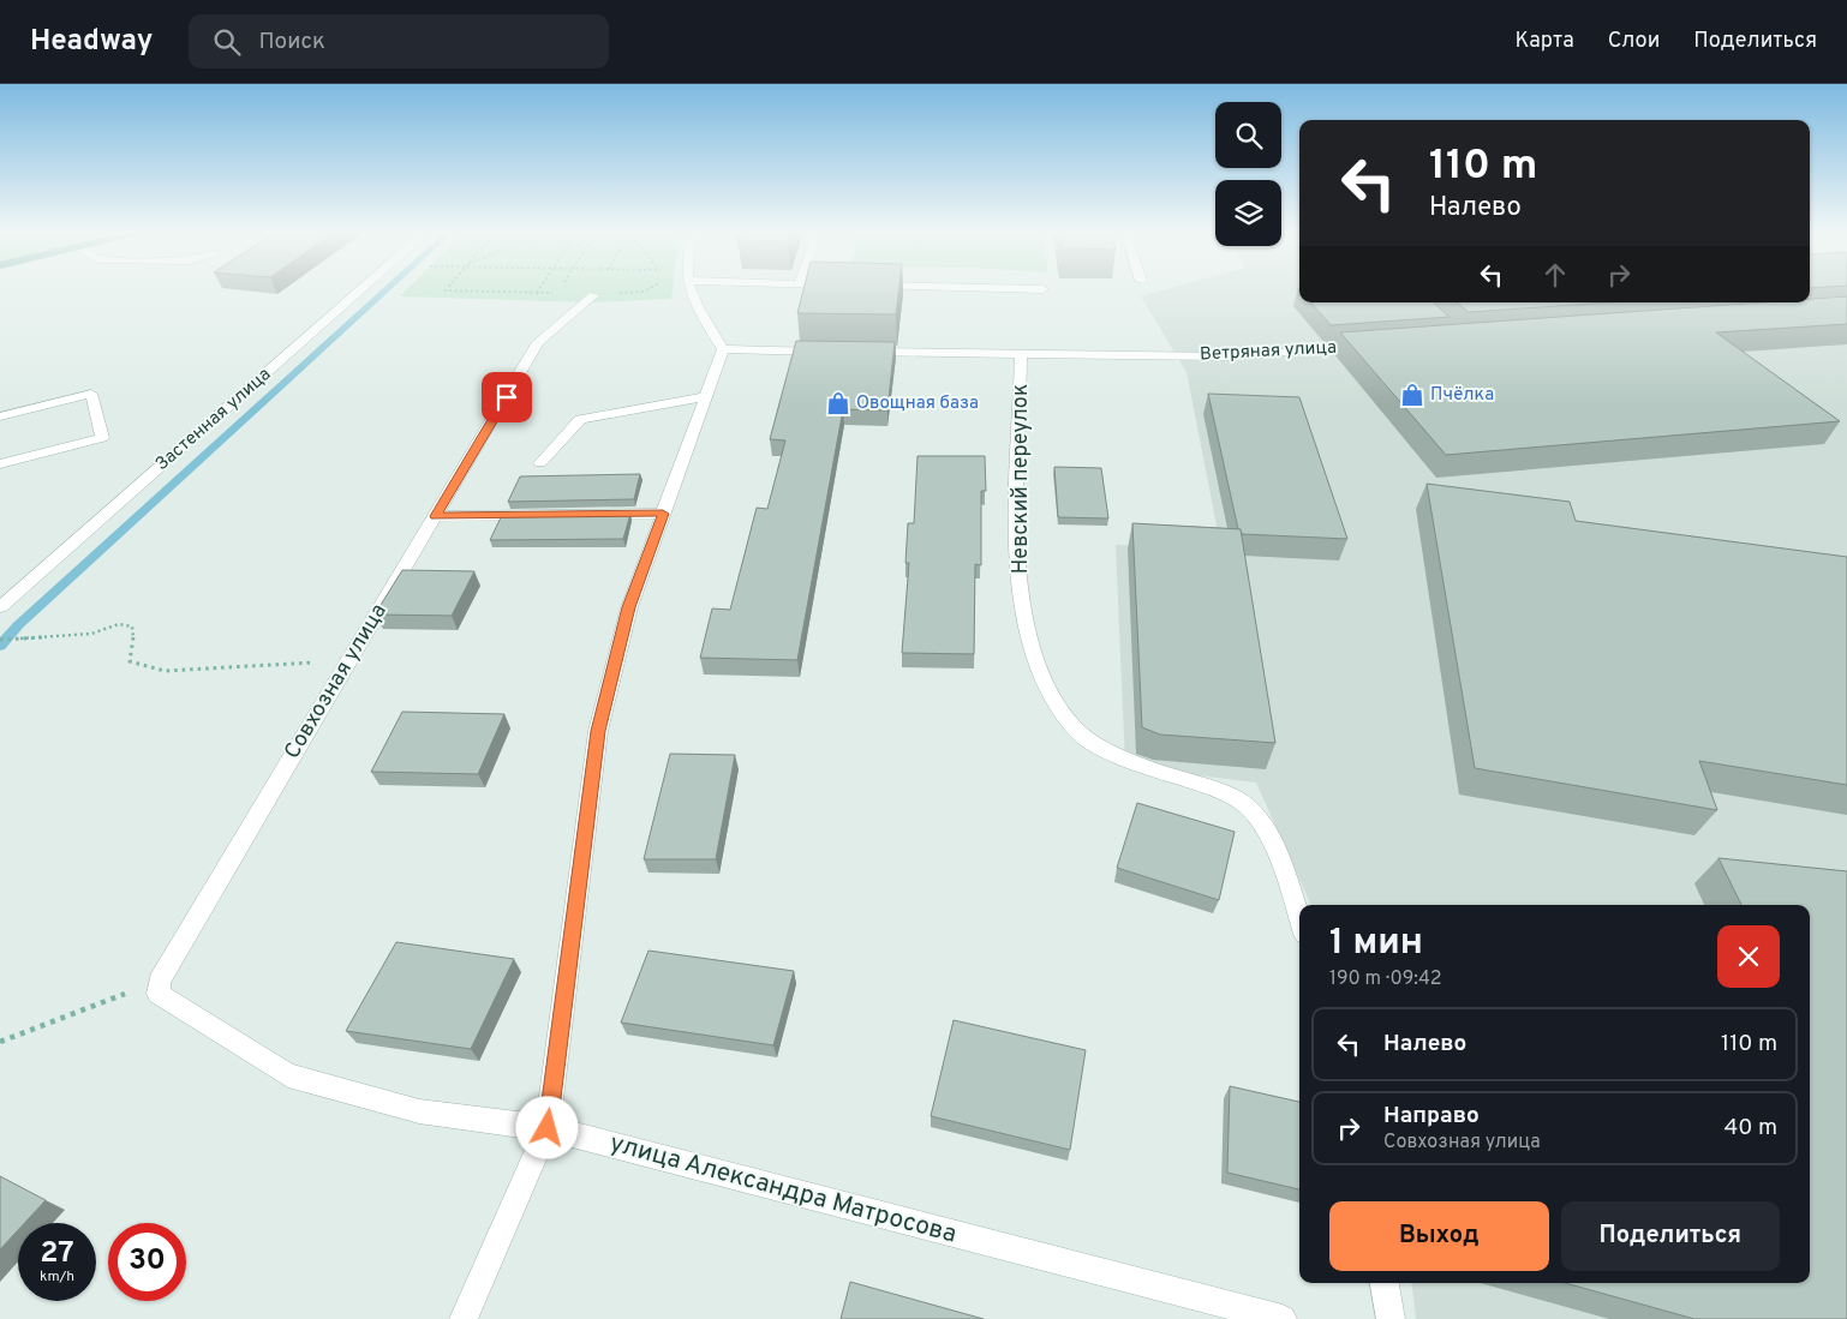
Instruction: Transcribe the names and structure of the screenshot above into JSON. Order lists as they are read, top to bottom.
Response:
{
  "streets": {
    "street": [
      "Ветряная улица",
      "Застенная улица",
      "Невский переулок",
      "Совхозная улица",
      "улица Александра Матросова"
    ]
  },
  "crossings": [
    ["Ветряная улица", "Невский переулок"],
    ["Совхозная улица", "улица Александра Матросова"]
  ],
  "places": {
    "shop": ["Пчёлка", "Овощная база"]
  },
  "page": {
    "header": "Headway",
    "search": "Поиск",
    "nav": ["Карта", "Слои", "Поделиться"],
    "turn": ["110 m", "Налево"],
    "heading": ["1 мин", "190 m · 09:42"],
    "list": [
      {
        "name": "Налево",
        "value": "110 m"
      },
      {
        "name": "Направо",
        "note": "Совхозная улица",
        "value": "40 m"
      }
    ],
    "buttons": ["Выход", "Поделиться"],
    "speed": "27 km/h",
    "limit": "30"
  }
}
